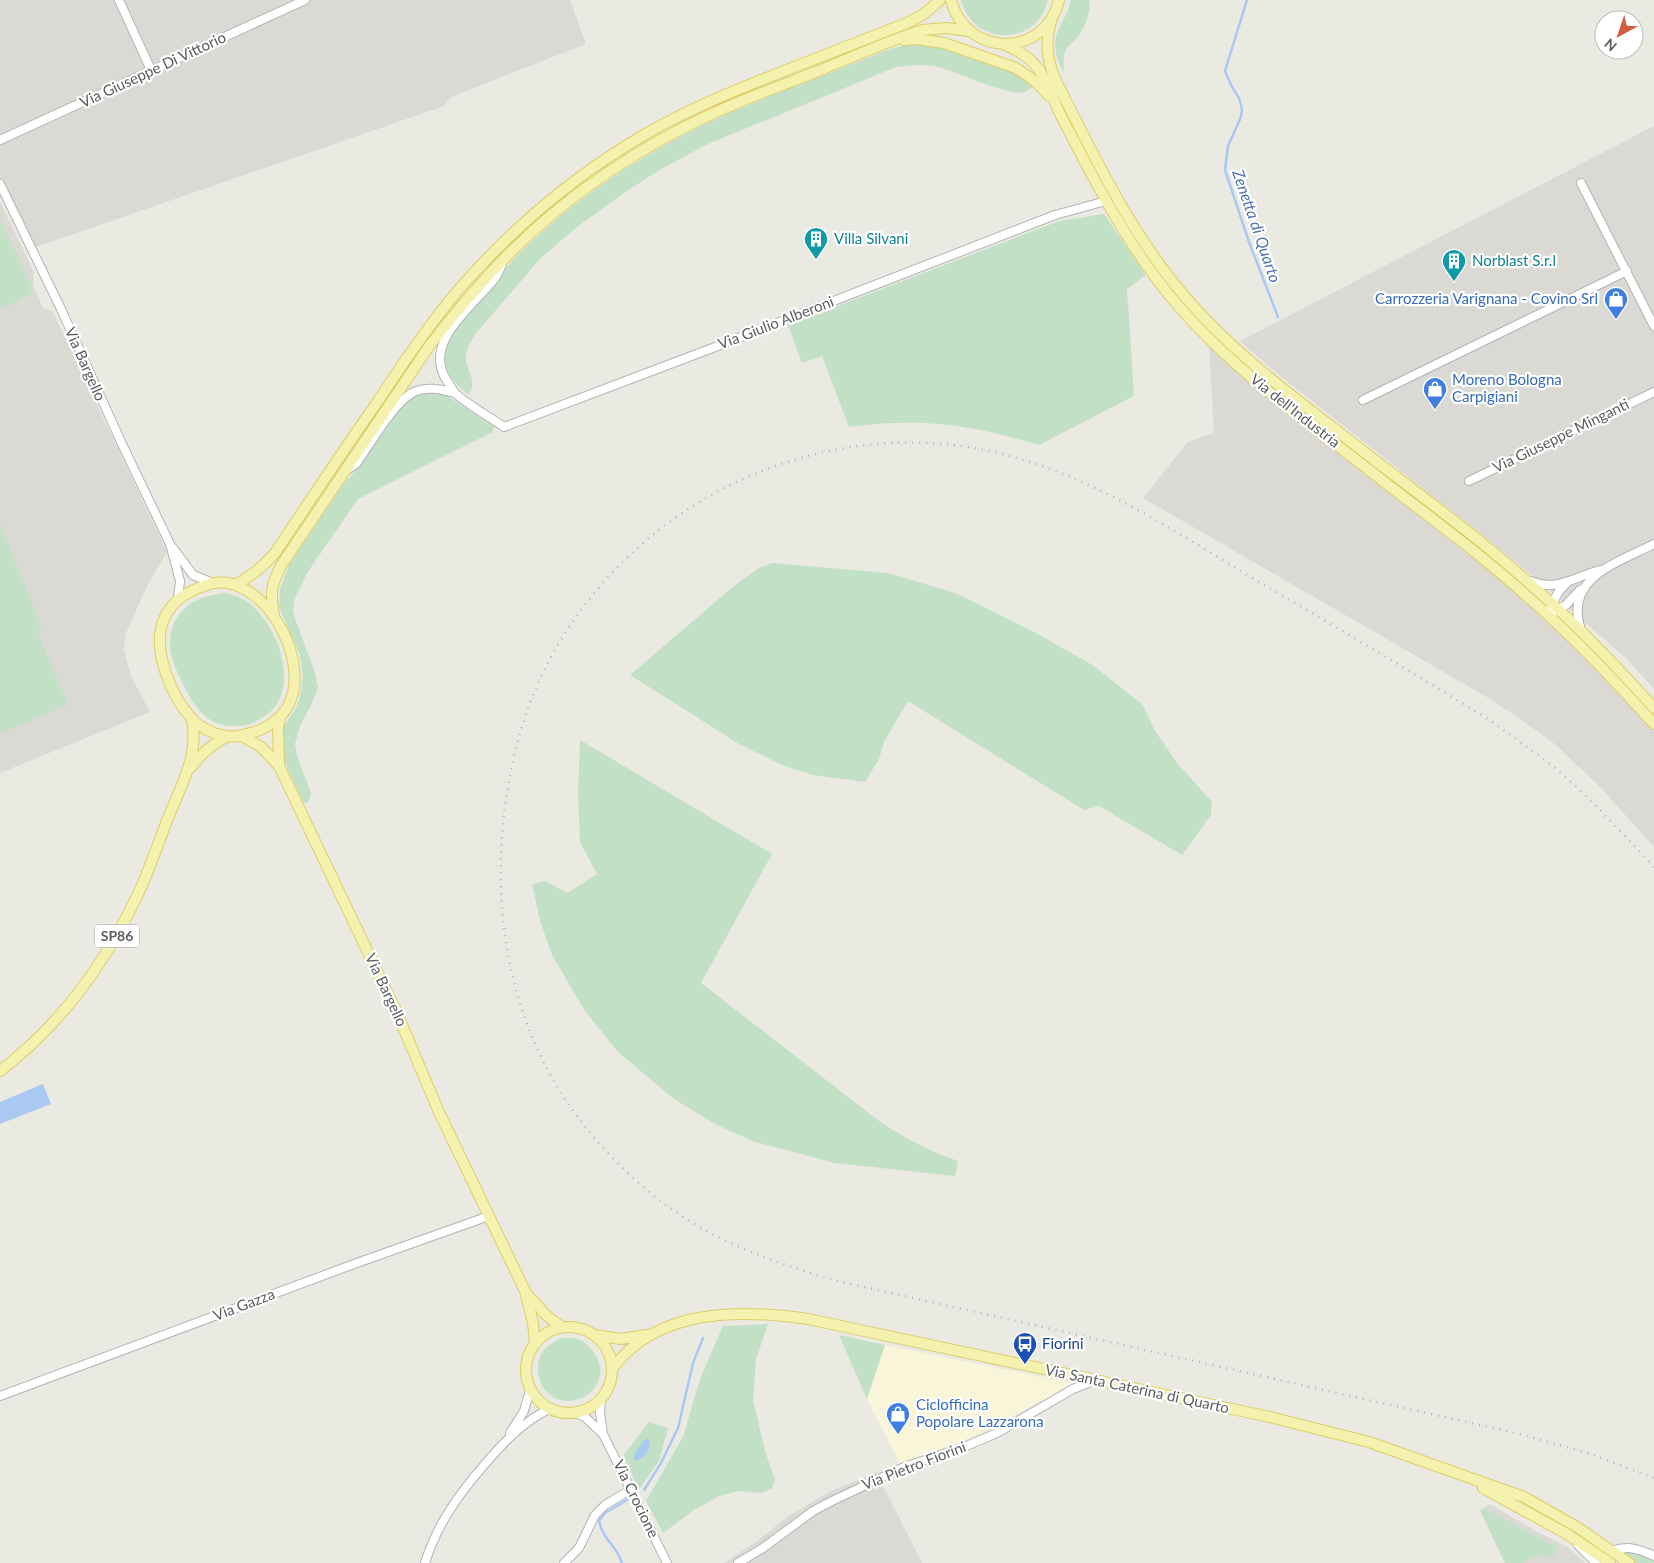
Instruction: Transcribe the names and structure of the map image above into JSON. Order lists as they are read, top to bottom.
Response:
{
  "streets": {
    "main road": [
      "Via Bargello",
      "Via dell'Industria",
      "SP86",
      "Via Santa Caterina di Quarto"
    ],
    "street": [
      "Via Giuseppe Di Vittorio",
      "Via Giulio Alberoni",
      "Via Giuseppe Minganti",
      "Via Gazza",
      "Via Pietro Fiorini",
      "Via Crocione"
    ]
  },
  "crossings": [
    ["Via Giulio Alberoni", "Via dell'Industria"],
    ["Via Bargello", "SP86"],
    ["Via Bargello", "Via Gazza"],
    ["Via Santa Caterina di Quarto", "Via Pietro Fiorini"],
    ["Via Santa Caterina di Quarto", "Via Crocione"]
  ],
  "water": ["Zenetta di Quarto"],
  "places": {
    "building": ["Villa Silvani", "Norblast S.r.l"],
    "shop": ["Carrozzeria Varignana - Covino Srl", "Moreno Bologna Carpigiani", "Ciclofficina Popolare Lazzarona"],
    "bus stop": ["Fiorini"]
  },
  "north": "bottom left"
}
